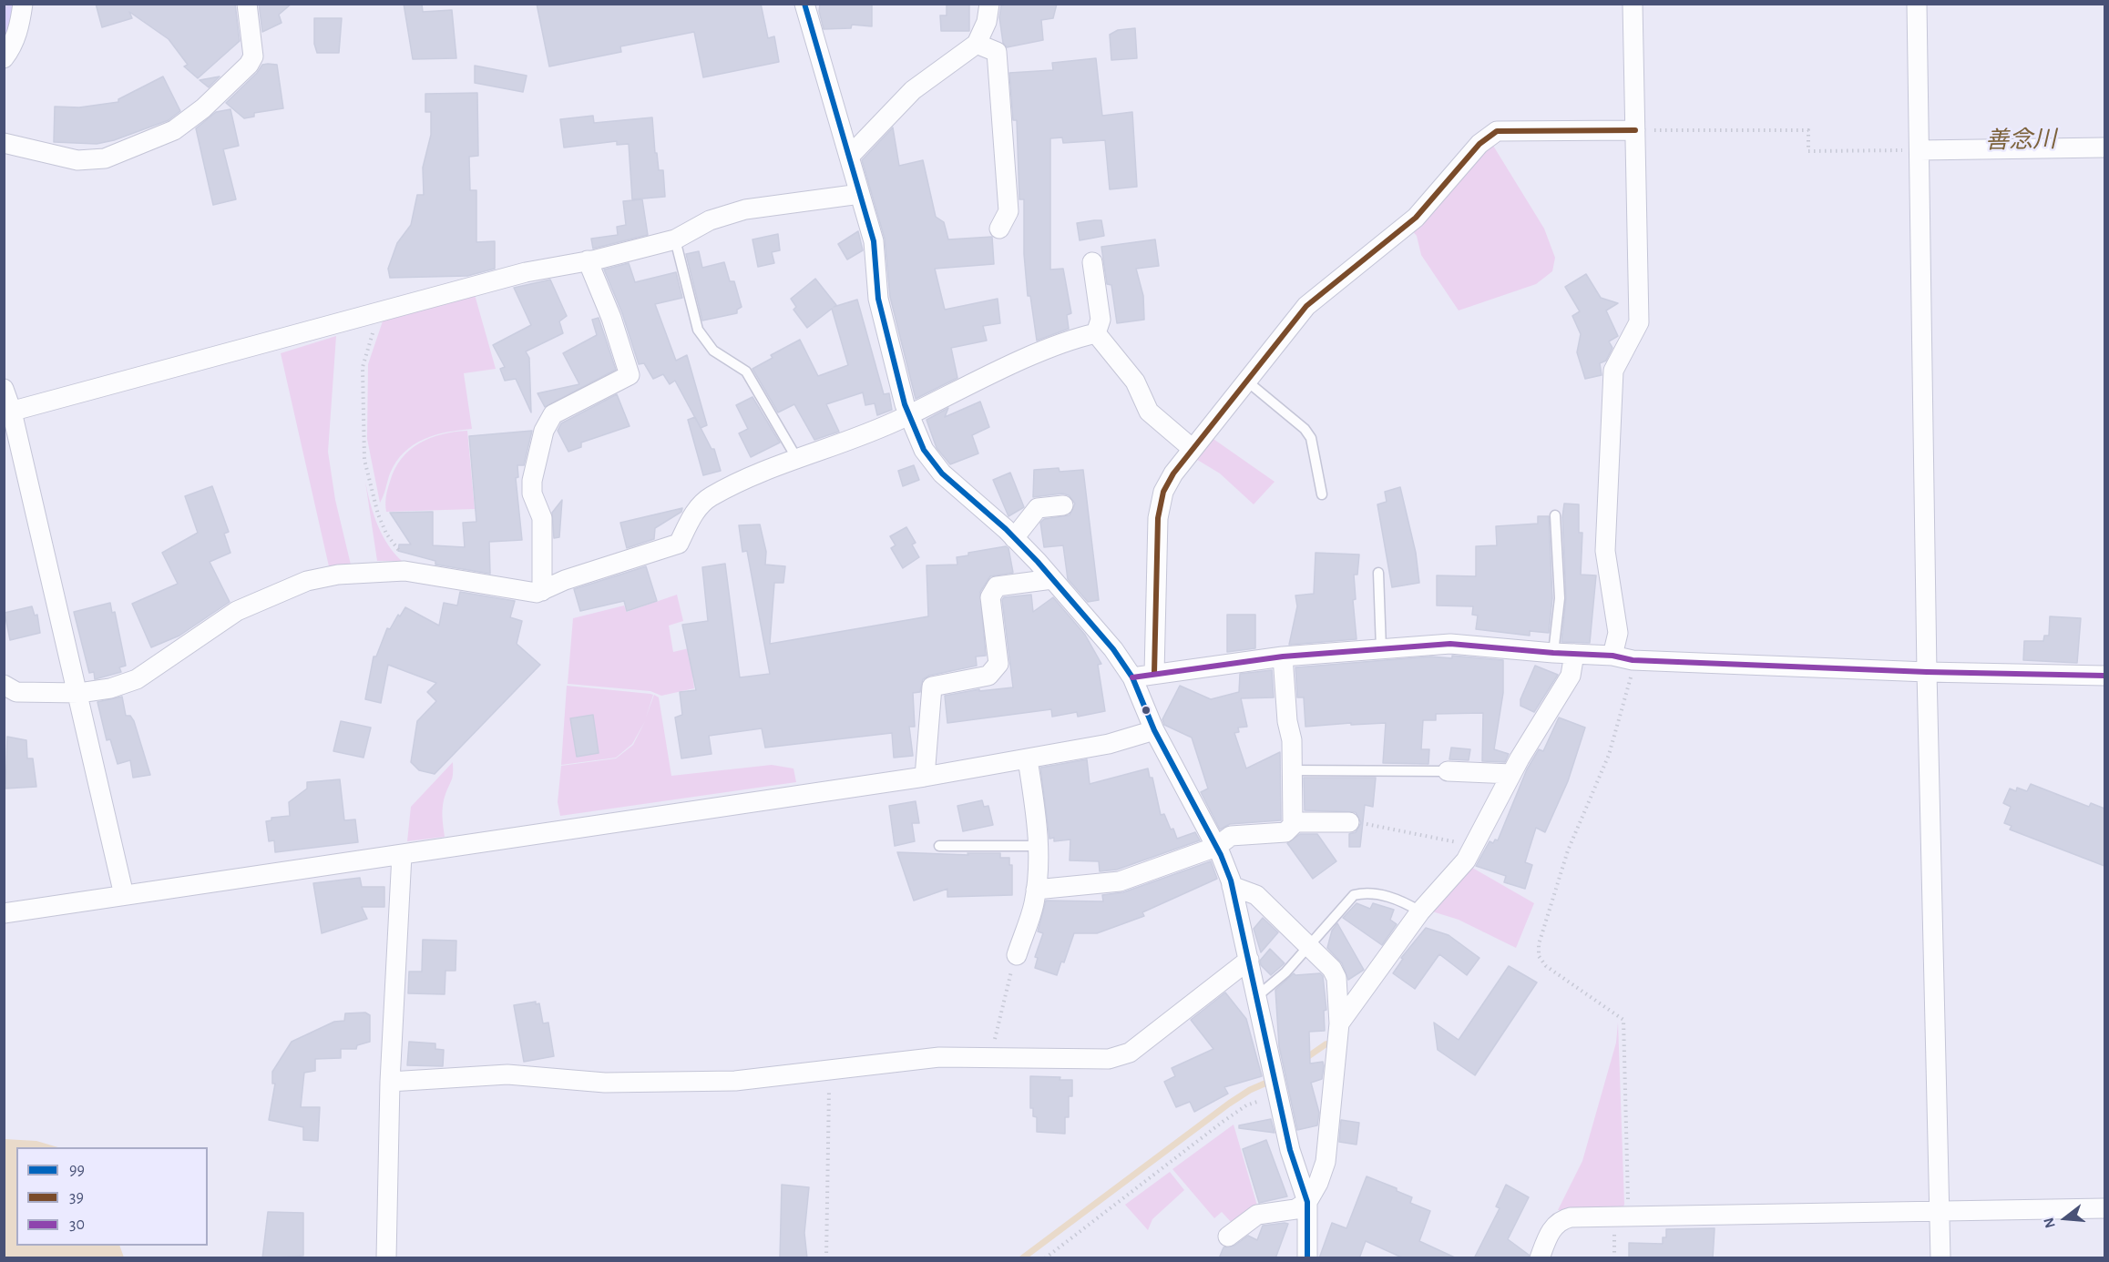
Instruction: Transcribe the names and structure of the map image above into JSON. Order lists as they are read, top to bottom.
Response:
{
  "water": ["善念川"],
  "lines": ["transit line 99", "transit line 39", "transit line 30"],
  "legend": ["99", "39", "30"],
  "north": "left"
}
